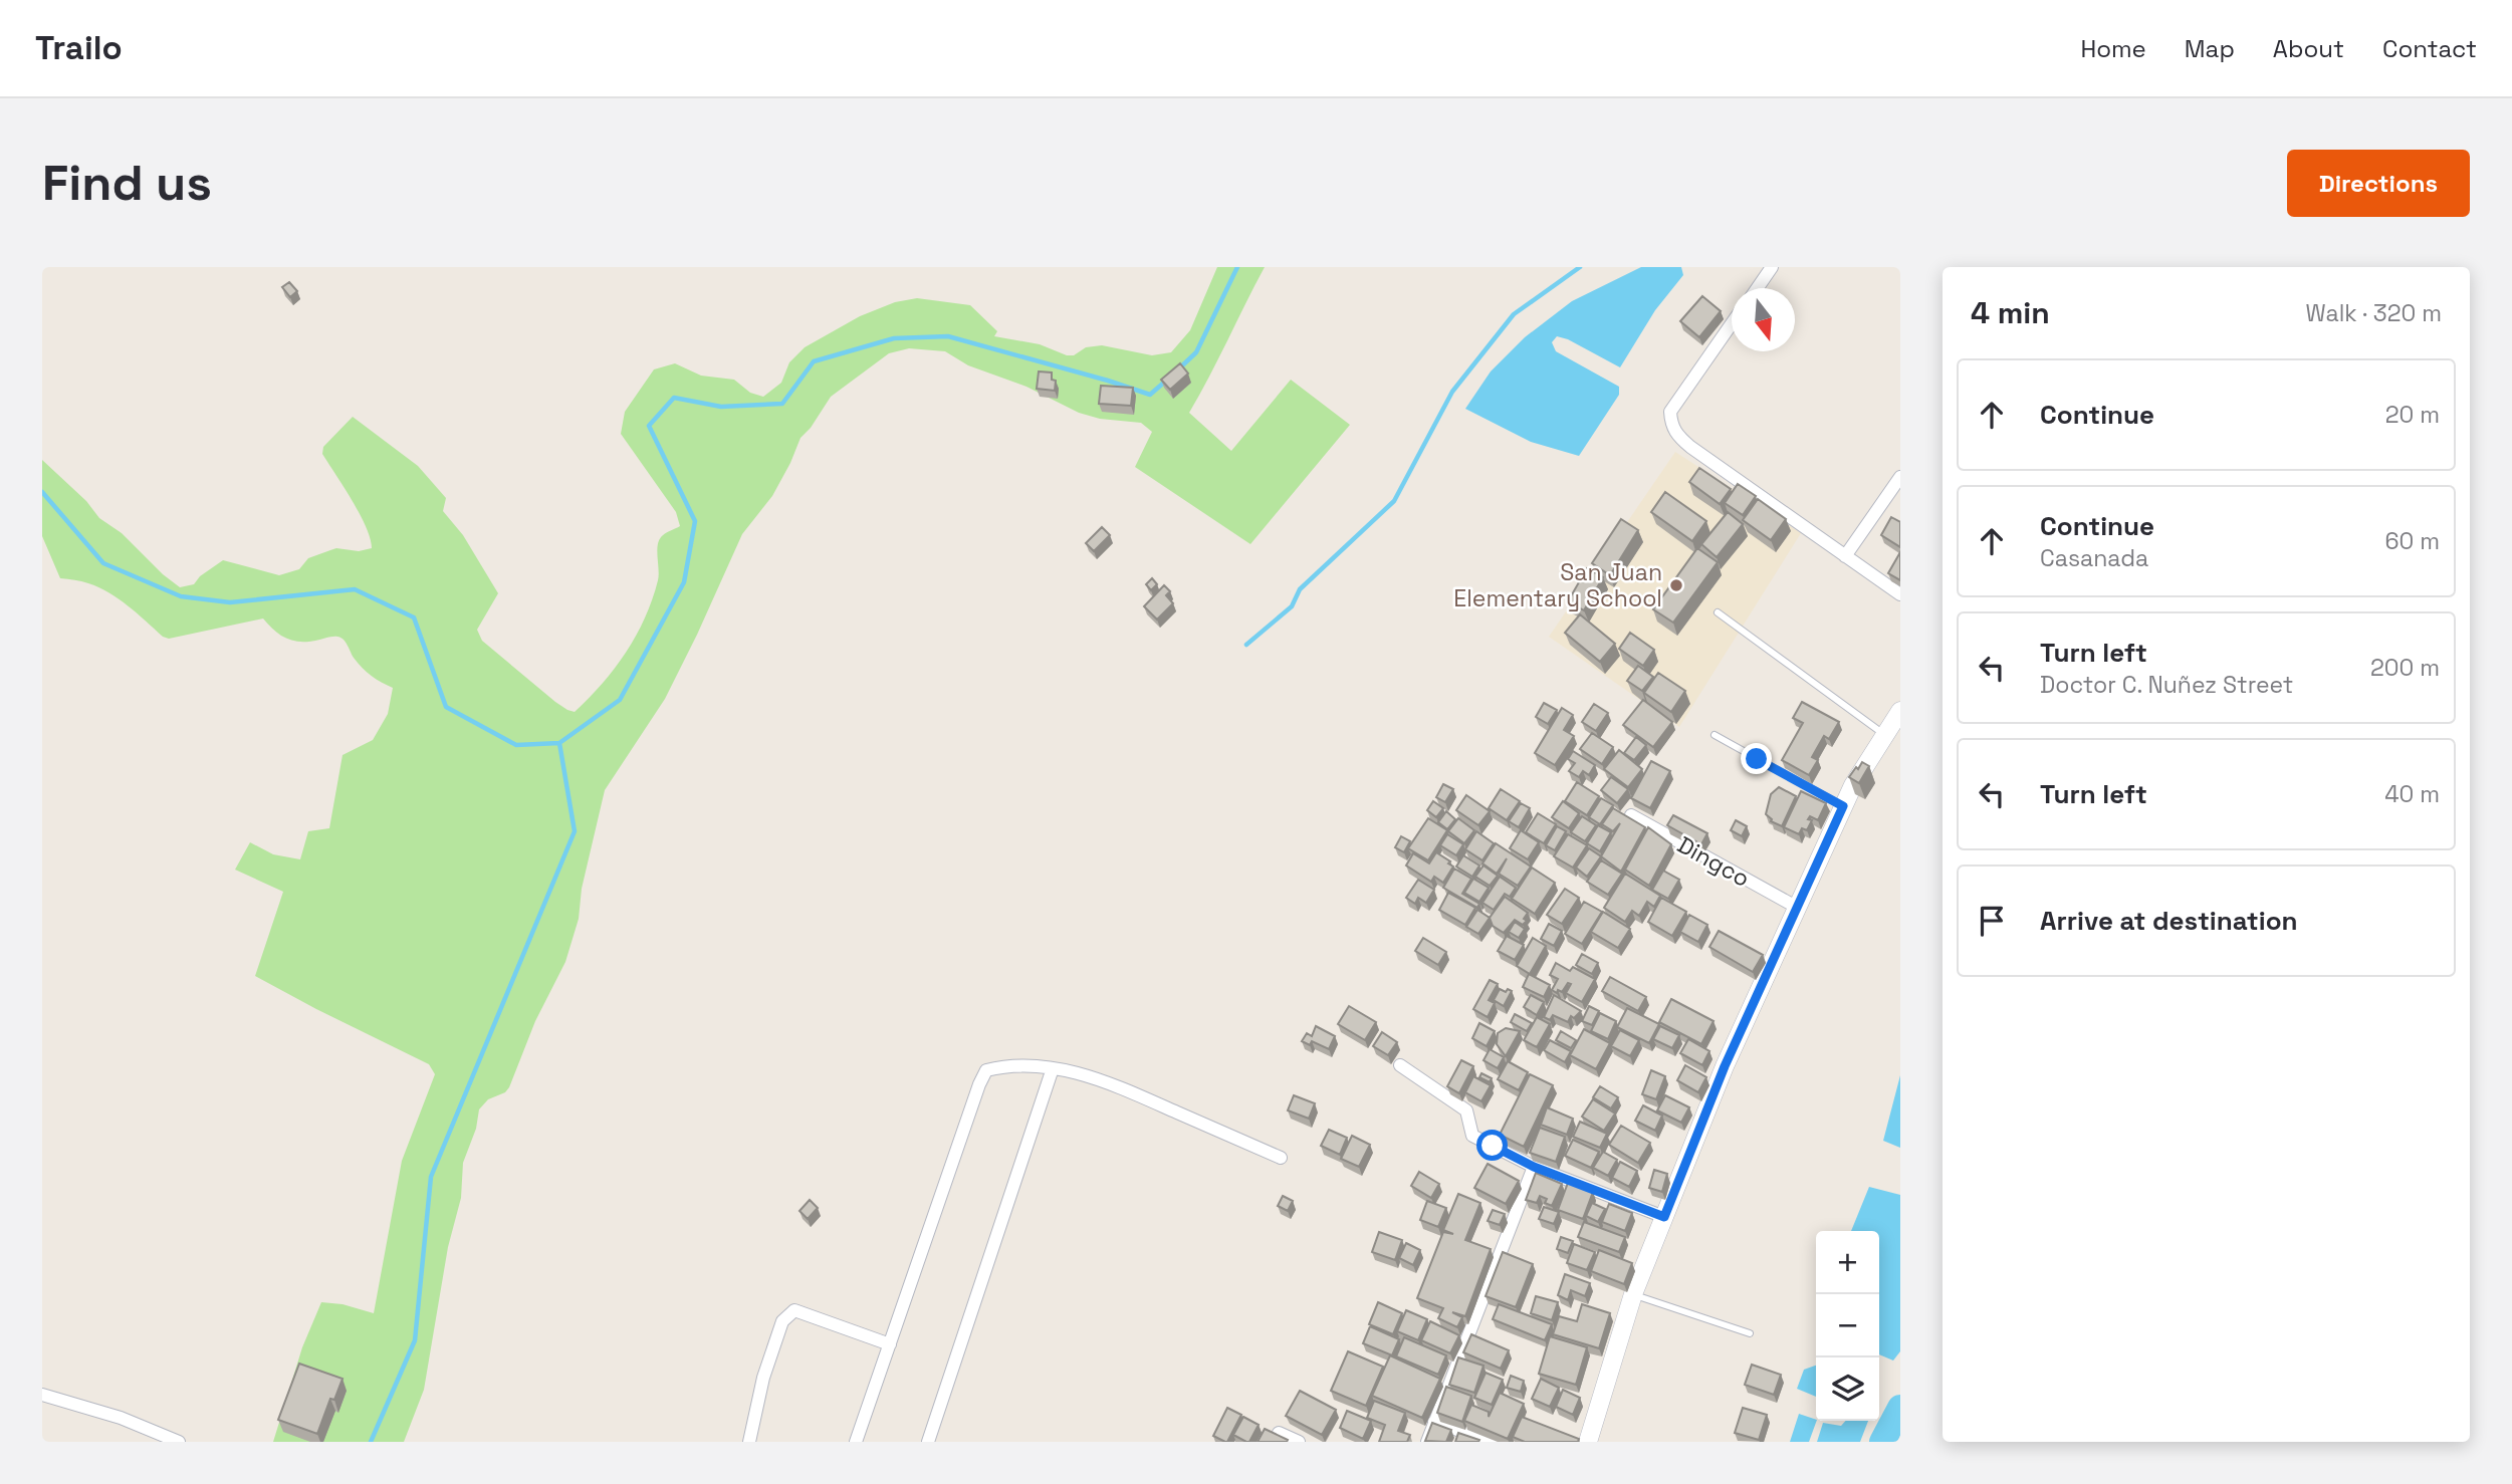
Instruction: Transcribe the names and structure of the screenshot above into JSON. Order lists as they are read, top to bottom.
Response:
{
  "streets": {
    "street": ["Dingco"]
  },
  "places": ["San Juan Elementary School"],
  "north": "bottom",
  "page": {
    "header": "Trailo",
    "nav": [
      "Home",
      "Map",
      "About",
      "Contact"
    ],
    "buttons": "Directions",
    "title": "Find us",
    "heading": ["4 min", "Walk · 320 m"],
    "list": [
      ["Continue", "20 m"],
      ["Continue", "Casanada", "60 m"],
      ["Turn left", "Doctor C. Nuñez Street", "200 m"],
      ["Turn left", "40 m"],
      "Arrive at destination"
    ],
    "map_buttons": ["+", "−"]
  }
}
